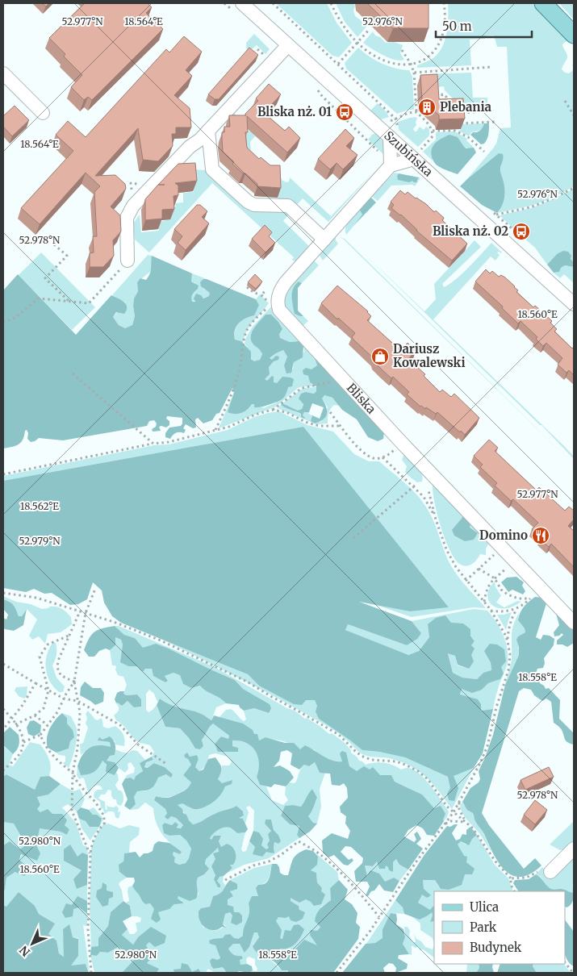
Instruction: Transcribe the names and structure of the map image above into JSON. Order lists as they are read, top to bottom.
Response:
{
  "streets": {
    "street": ["Szubińska", "Bliska"]
  },
  "places": {
    "building": ["Plebania"],
    "bus stop": ["Bliska nż. 01", "Bliska nż. 02"],
    "shop": ["Dariusz Kowalewski"],
    "restaurant": ["Domino"]
  },
  "legend": ["Ulica", "Park", "Budynek"],
  "scale_bar": "50 m",
  "north": "bottom left",
  "coordinates": [
    "52.977°N",
    "18.564°E",
    "52.976°N",
    "52.978°N",
    "18.560°E",
    "18.562°E",
    "52.979°N",
    "18.558°E",
    "52.980°N"
  ]
}
